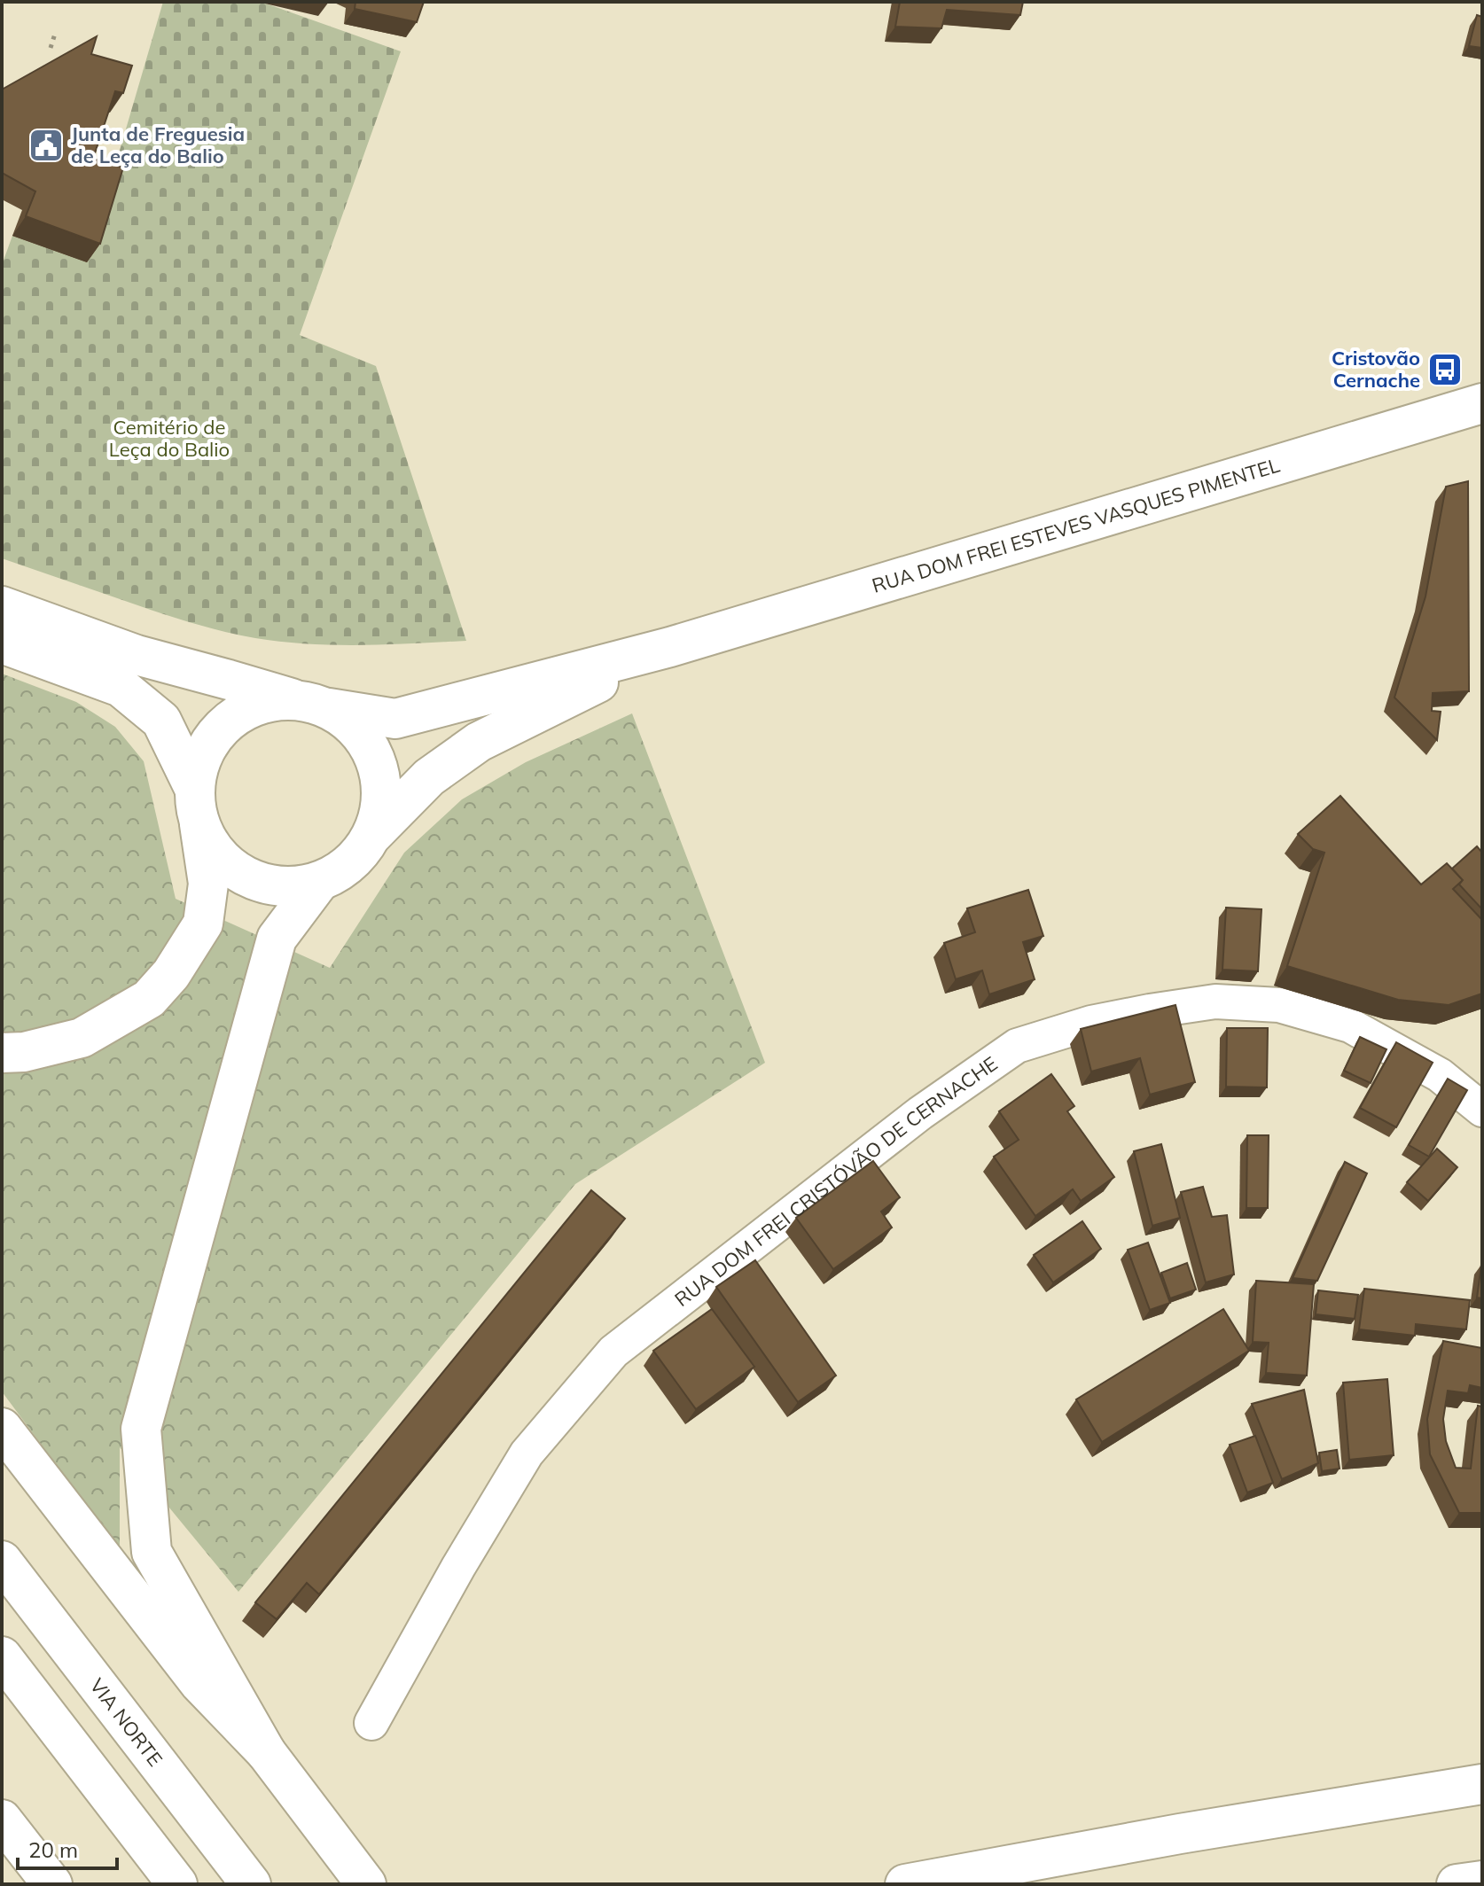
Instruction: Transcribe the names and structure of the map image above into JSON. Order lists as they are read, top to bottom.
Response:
{
  "streets": {
    "main road": ["RUA DOM FREI ESTEVES VASQUES PIMENTEL", "VIA NORTE"],
    "street": ["RUA DOM FREI CRISTÓVÃO DE CERNACHE"]
  },
  "parks": ["Cemitério de Leça do Balio"],
  "places": {
    "public building": ["Junta de Freguesia de Leça do Balio"],
    "bus stop": ["Cristovão Cernache"]
  },
  "scale_bar": "20 m"
}
